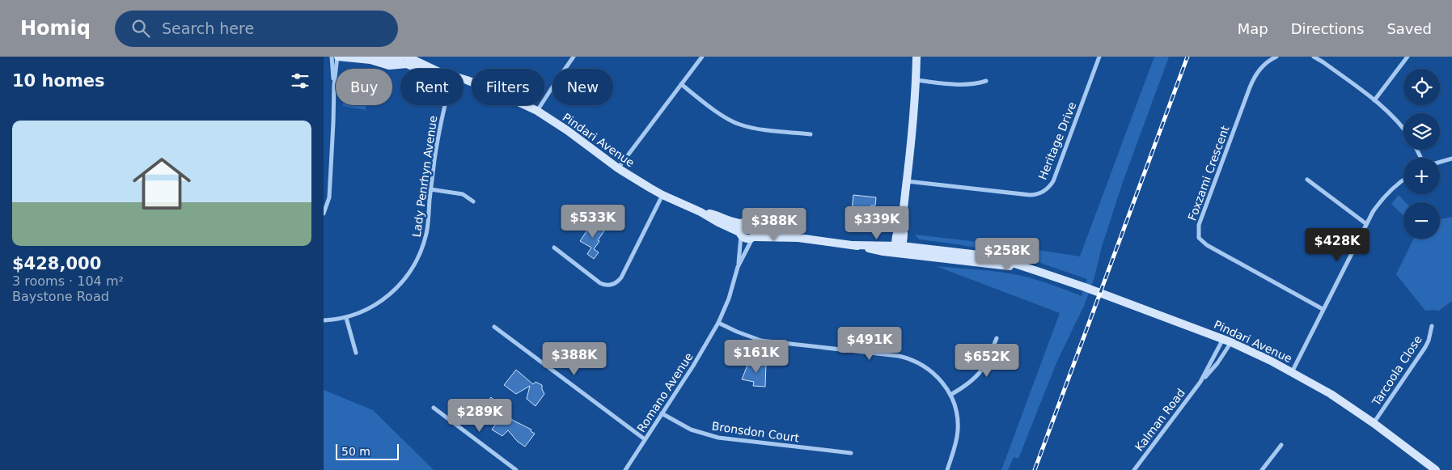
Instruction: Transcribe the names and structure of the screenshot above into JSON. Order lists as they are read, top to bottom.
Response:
{
  "streets": {
    "street": [
      "Pindari Avenue",
      "Heritage Drive",
      "Foxzami Crescent",
      "Lady Penrhyn Avenue",
      "Tarcoola Close",
      "Romano Avenue",
      "Kalman Road",
      "Bronsdon Court"
    ]
  },
  "crossings": [
    ["Pindari Avenue", "Tarcoola Close"],
    ["Pindari Avenue", "Romano Avenue"],
    ["Pindari Avenue", "Kalman Road"],
    ["Romano Avenue", "Bronsdon Court"]
  ],
  "scale_bar": "50 m",
  "page": {
    "header": "Homiq",
    "search": "Search here",
    "nav": ["Map", "Directions", "Saved"],
    "heading": "10 homes",
    "map_buttons": ["+", "−"],
    "chip": [
      "Buy",
      "Rent",
      "Filters",
      "New"
    ],
    "list": [
      {
        "name": "$428,000",
        "note": "3 rooms · 104 m² · Baystone Road"
      }
    ],
    "price": [
      "$533K",
      "$339K",
      "$388K",
      "$428K",
      "$258K",
      "$491K",
      "$161K",
      "$388K",
      "$652K",
      "$289K"
    ],
    "scale": "50 m"
  }
}
